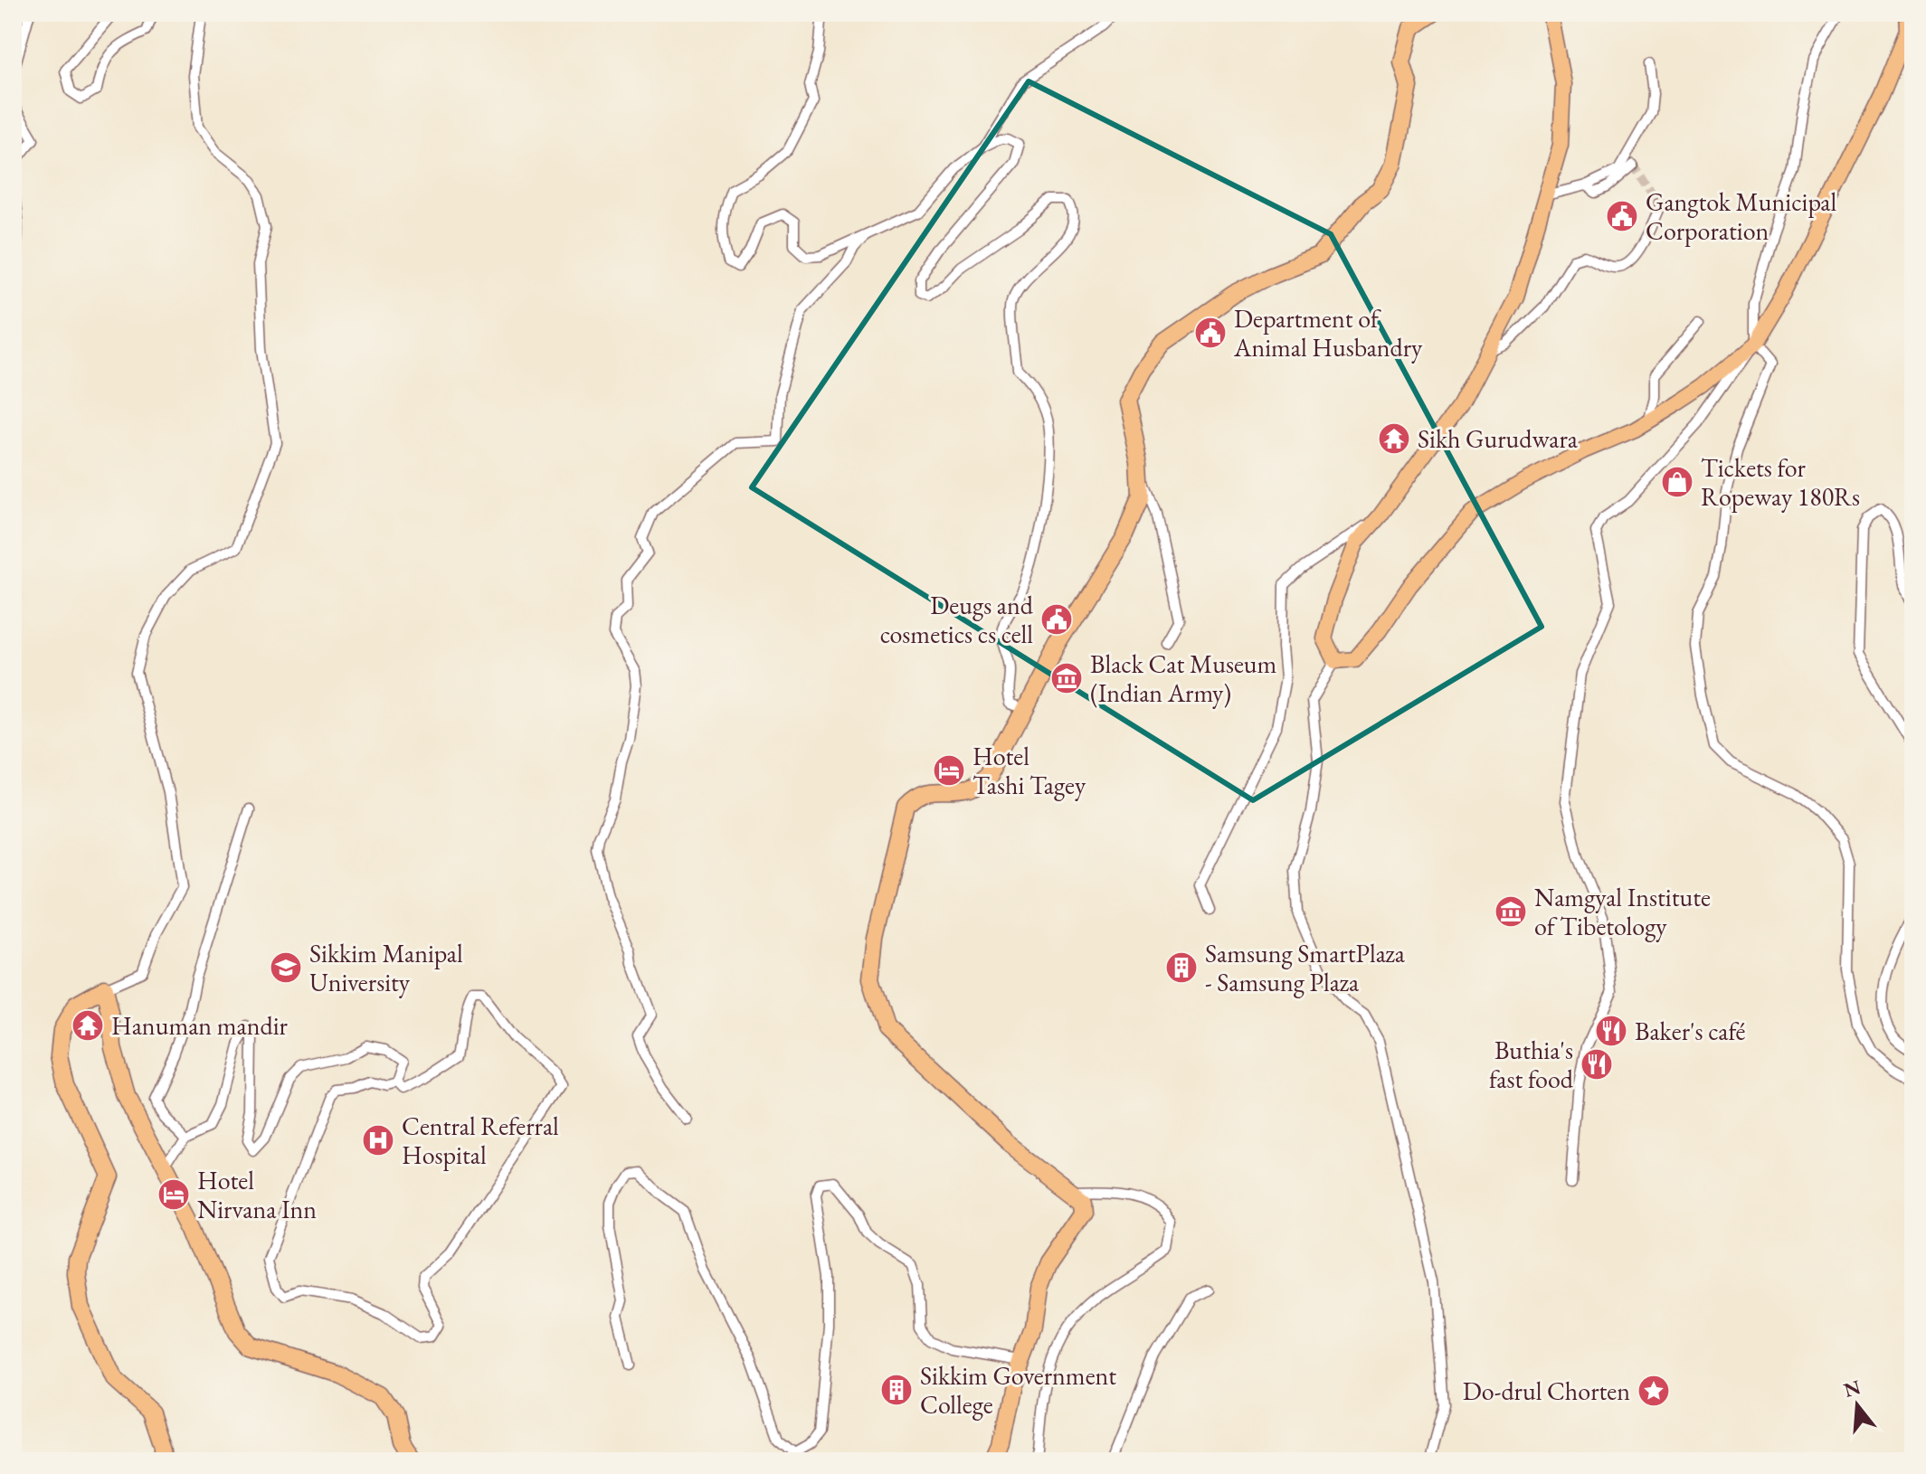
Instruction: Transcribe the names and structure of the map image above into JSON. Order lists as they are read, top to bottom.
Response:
{
  "places": {
    "public building": ["Gangtok Municipal Corporation", "Department of Animal Husbandry", "Deugs and cosmetics cs cell"],
    "temple": ["Sikh Gurudwara", "Hanuman mandir"],
    "shop": ["Tickets for Ropeway 180Rs"],
    "museum": ["Black Cat Museum (Indian Army)", "Namgyal Institute of Tibetology"],
    "hotel": ["Hotel Tashi Tagey", "Hotel Nirvana Inn"],
    "school or university": ["Sikkim Manipal University"],
    "building": ["Samsung SmartPlaza - Samsung Plaza", "Sikkim Government College"],
    "restaurant": ["Baker's café", "Buthia's fast food"],
    "hospital": ["Central Referral Hospital"],
    "place": ["Do-drul Chorten"]
  },
  "north": "top"
}
